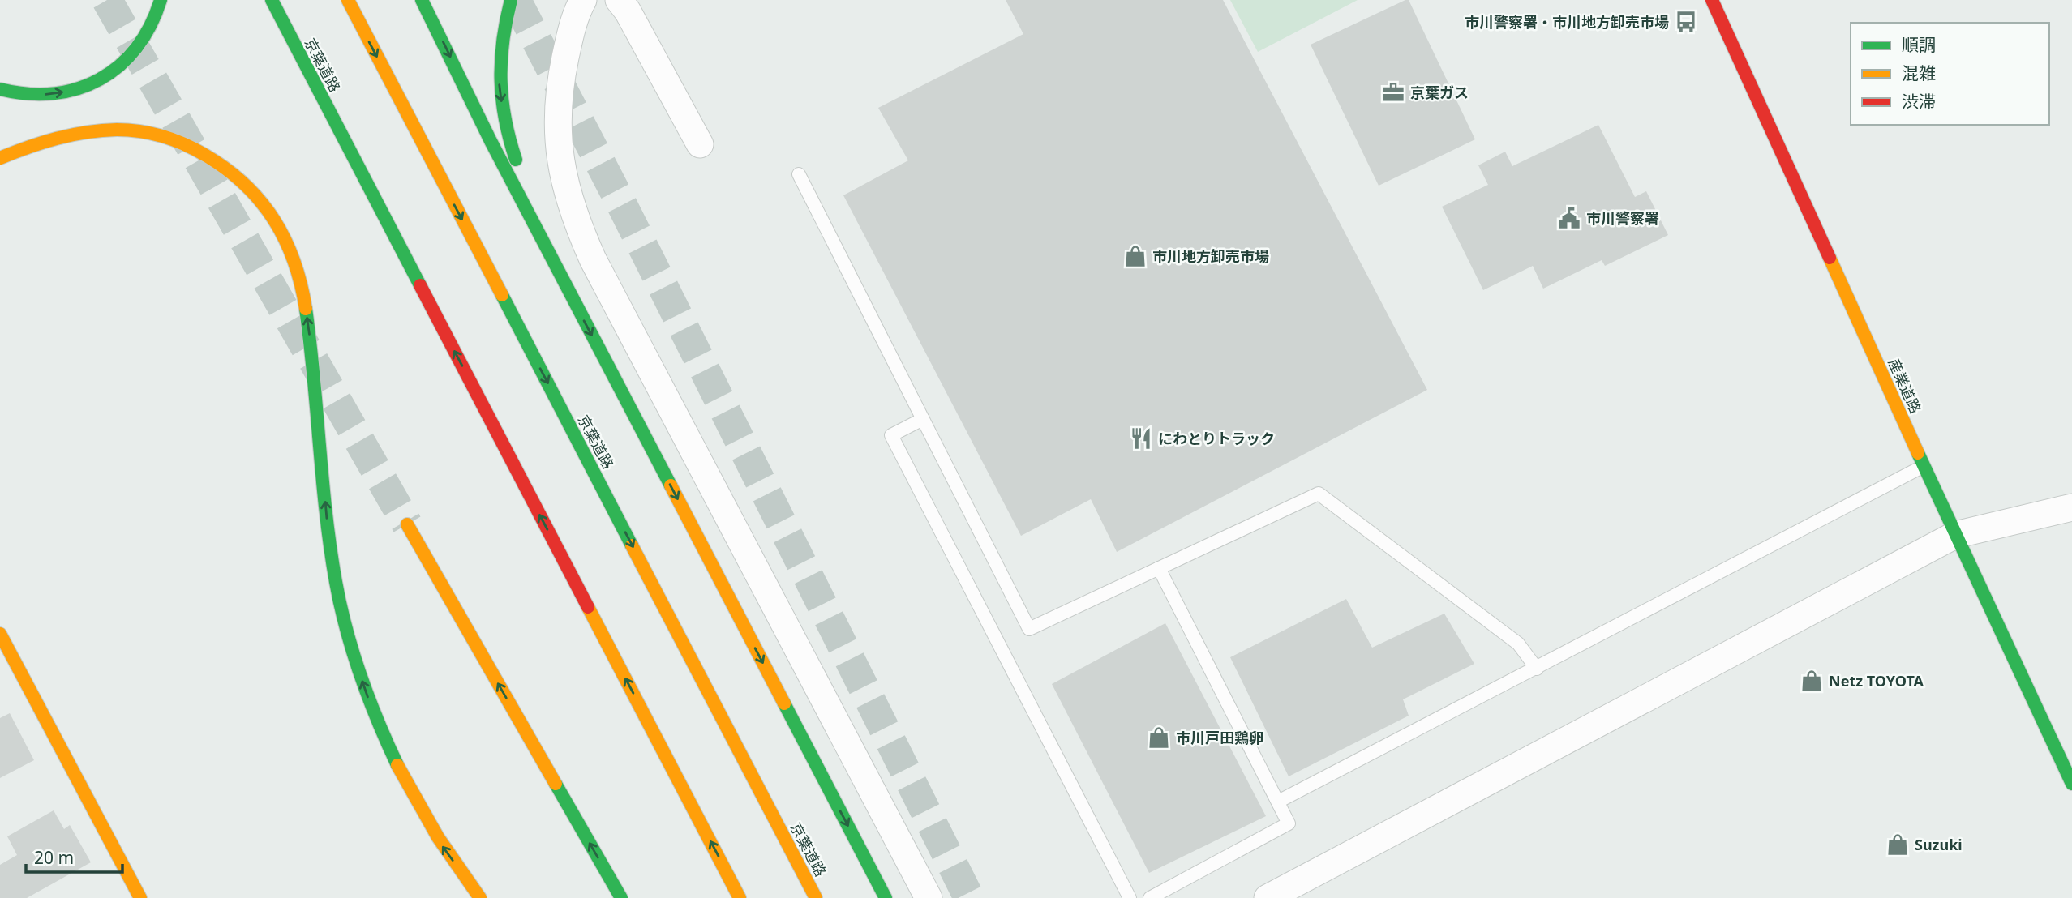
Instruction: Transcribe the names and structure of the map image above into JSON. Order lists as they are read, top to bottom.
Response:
{
  "streets": {
    "main road": ["京葉道路", "産業道路"]
  },
  "places": {
    "bus stop": ["市川警察署・市川地方卸売市場"],
    "office": ["京葉ガス"],
    "public building": ["市川警察署"],
    "shop": [
      "市川地方卸売市場",
      "Netz TOYOTA",
      "市川戸田鶏卵",
      "Suzuki"
    ],
    "restaurant": ["にわとりトラック"]
  },
  "legend": ["順調", "混雑", "渋滞"],
  "scale_bar": "20 m"
}
